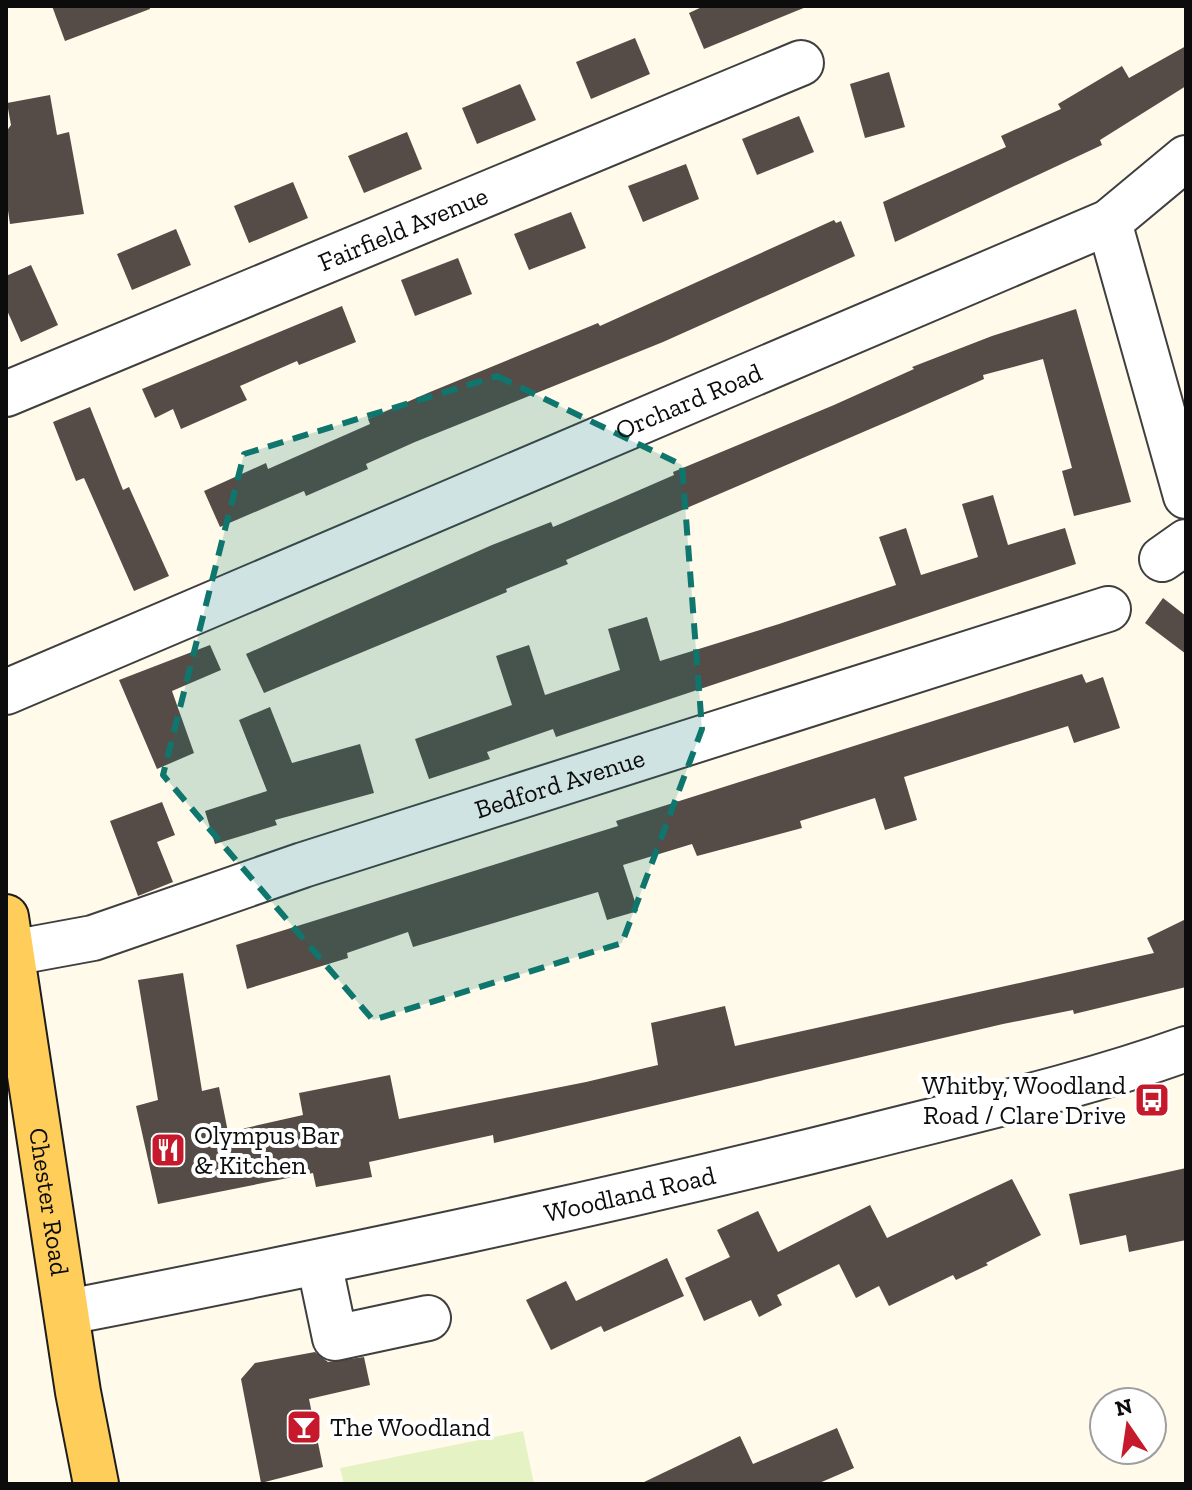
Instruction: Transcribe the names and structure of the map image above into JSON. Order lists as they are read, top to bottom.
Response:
{
  "streets": {
    "main road": ["Chester Road"],
    "street": [
      "Fairfield Avenue",
      "Orchard Road",
      "Bedford Avenue",
      "Woodland Road"
    ]
  },
  "crossings": [
    ["Bedford Avenue", "Chester Road"],
    ["Woodland Road", "Chester Road"]
  ],
  "places": {
    "bus stop": ["Whitby, Woodland Road / Clare Drive"],
    "restaurant": ["Olympus Bar & Kitchen"],
    "bar": ["The Woodland"]
  },
  "north": "top"
}
